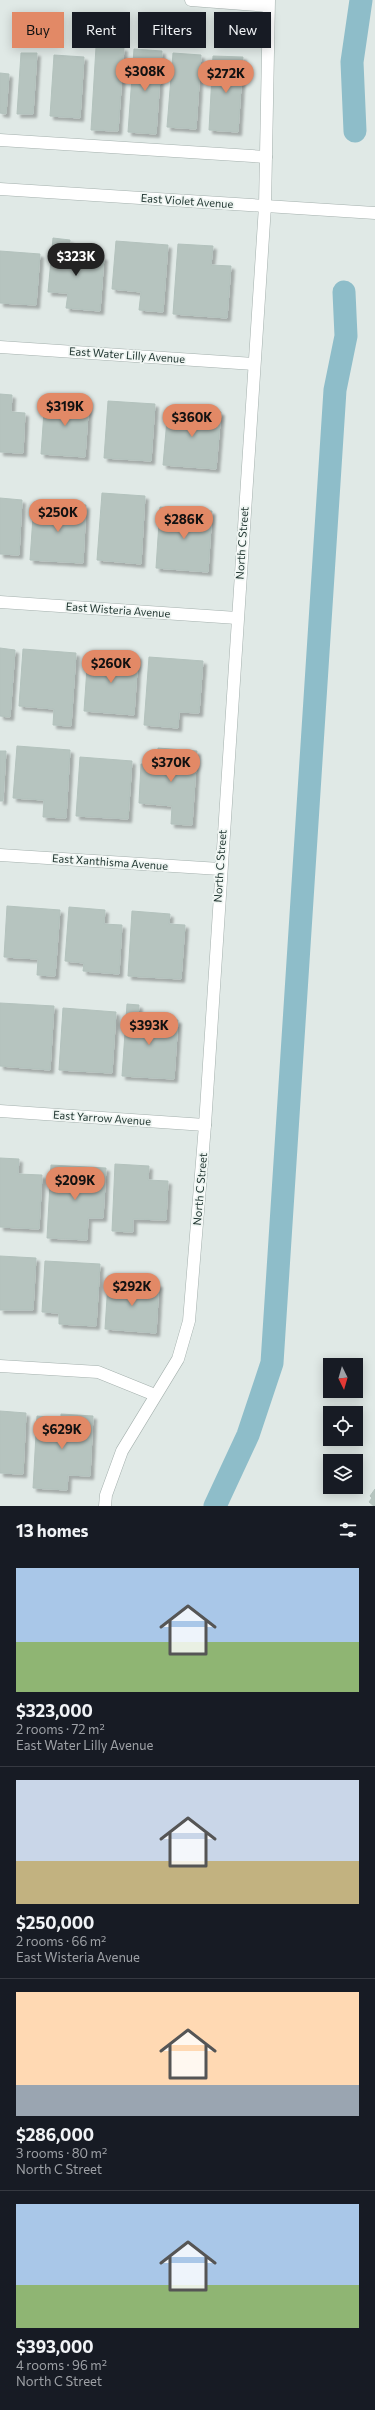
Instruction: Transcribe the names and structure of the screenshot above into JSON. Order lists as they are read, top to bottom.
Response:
{
  "streets": {
    "street": [
      "East Violet Avenue",
      "East Water Lilly Avenue",
      "North C Street",
      "East Wisteria Avenue",
      "East Xanthisma Avenue",
      "East Yarrow Avenue"
    ]
  },
  "crossings": [
    ["East Violet Avenue", "North C Street"],
    ["East Water Lilly Avenue", "North C Street"],
    ["North C Street", "East Wisteria Avenue"],
    ["North C Street", "East Xanthisma Avenue"],
    ["North C Street", "East Yarrow Avenue"]
  ],
  "north": "bottom",
  "page": {
    "chip": [
      "Buy",
      "Rent",
      "Filters",
      "New"
    ],
    "price": [
      "$308K",
      "$272K",
      "$323K",
      "$319K",
      "$360K",
      "$250K",
      "$286K",
      "$260K",
      "$370K",
      "$393K",
      "$209K",
      "$292K",
      "$629K"
    ],
    "heading": "13 homes",
    "list": [
      {
        "name": "$323,000",
        "note": "2 rooms · 72 m² · East Water Lilly Avenue"
      },
      {
        "name": "$250,000",
        "note": "2 rooms · 66 m² · East Wisteria Avenue"
      },
      {
        "name": "$286,000",
        "note": "3 rooms · 80 m² · North C Street"
      },
      {
        "name": "$393,000",
        "note": "4 rooms · 96 m² · North C Street"
      }
    ]
  }
}
